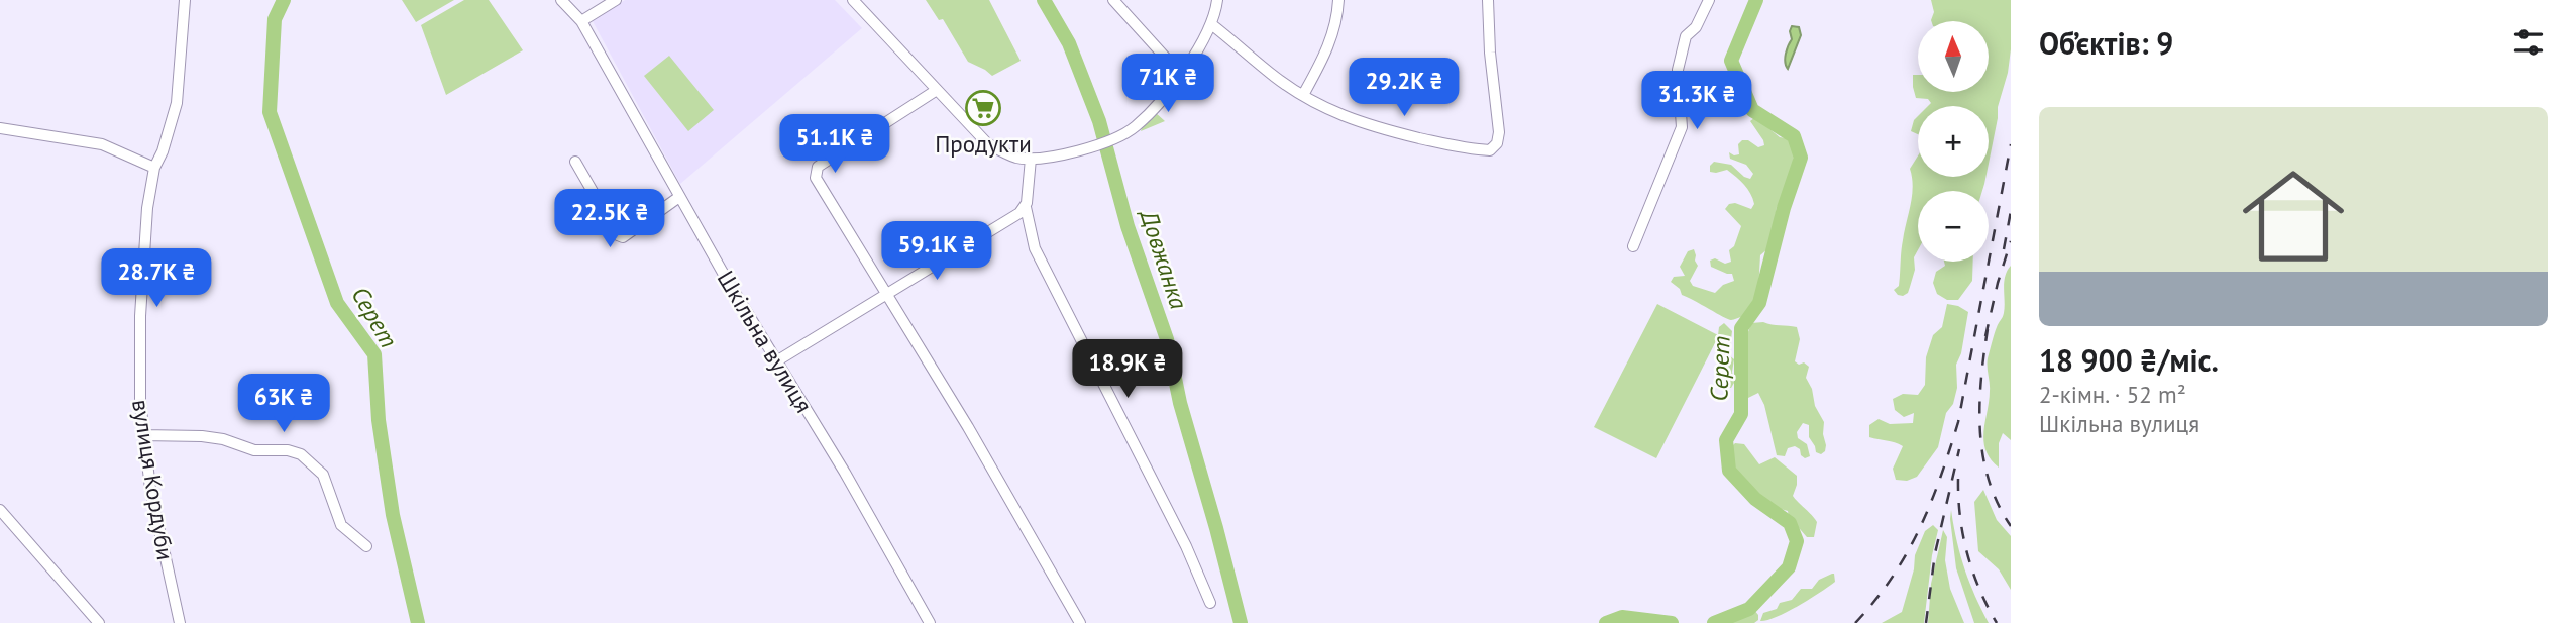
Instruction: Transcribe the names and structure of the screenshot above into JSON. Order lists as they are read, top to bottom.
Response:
{
  "streets": {
    "street": ["Шкільна вулиця", "вулиця Кордуби"]
  },
  "water": ["Довжанка", "Серет"],
  "places": {
    "supermarket": ["Продукти"]
  },
  "north": "top",
  "page": {
    "heading": "Об’єктів: 9",
    "map_buttons": ["+", "−"],
    "price": [
      "71K ₴",
      "29.2K ₴",
      "31.3K ₴",
      "51.1K ₴",
      "22.5K ₴",
      "59.1K ₴",
      "28.7K ₴",
      "18.9K ₴",
      "63K ₴"
    ],
    "list": [
      {
        "name": "18 900 ₴/міс.",
        "note": "2-кімн. · 52 m² · Шкільна вулиця"
      }
    ]
  }
}
